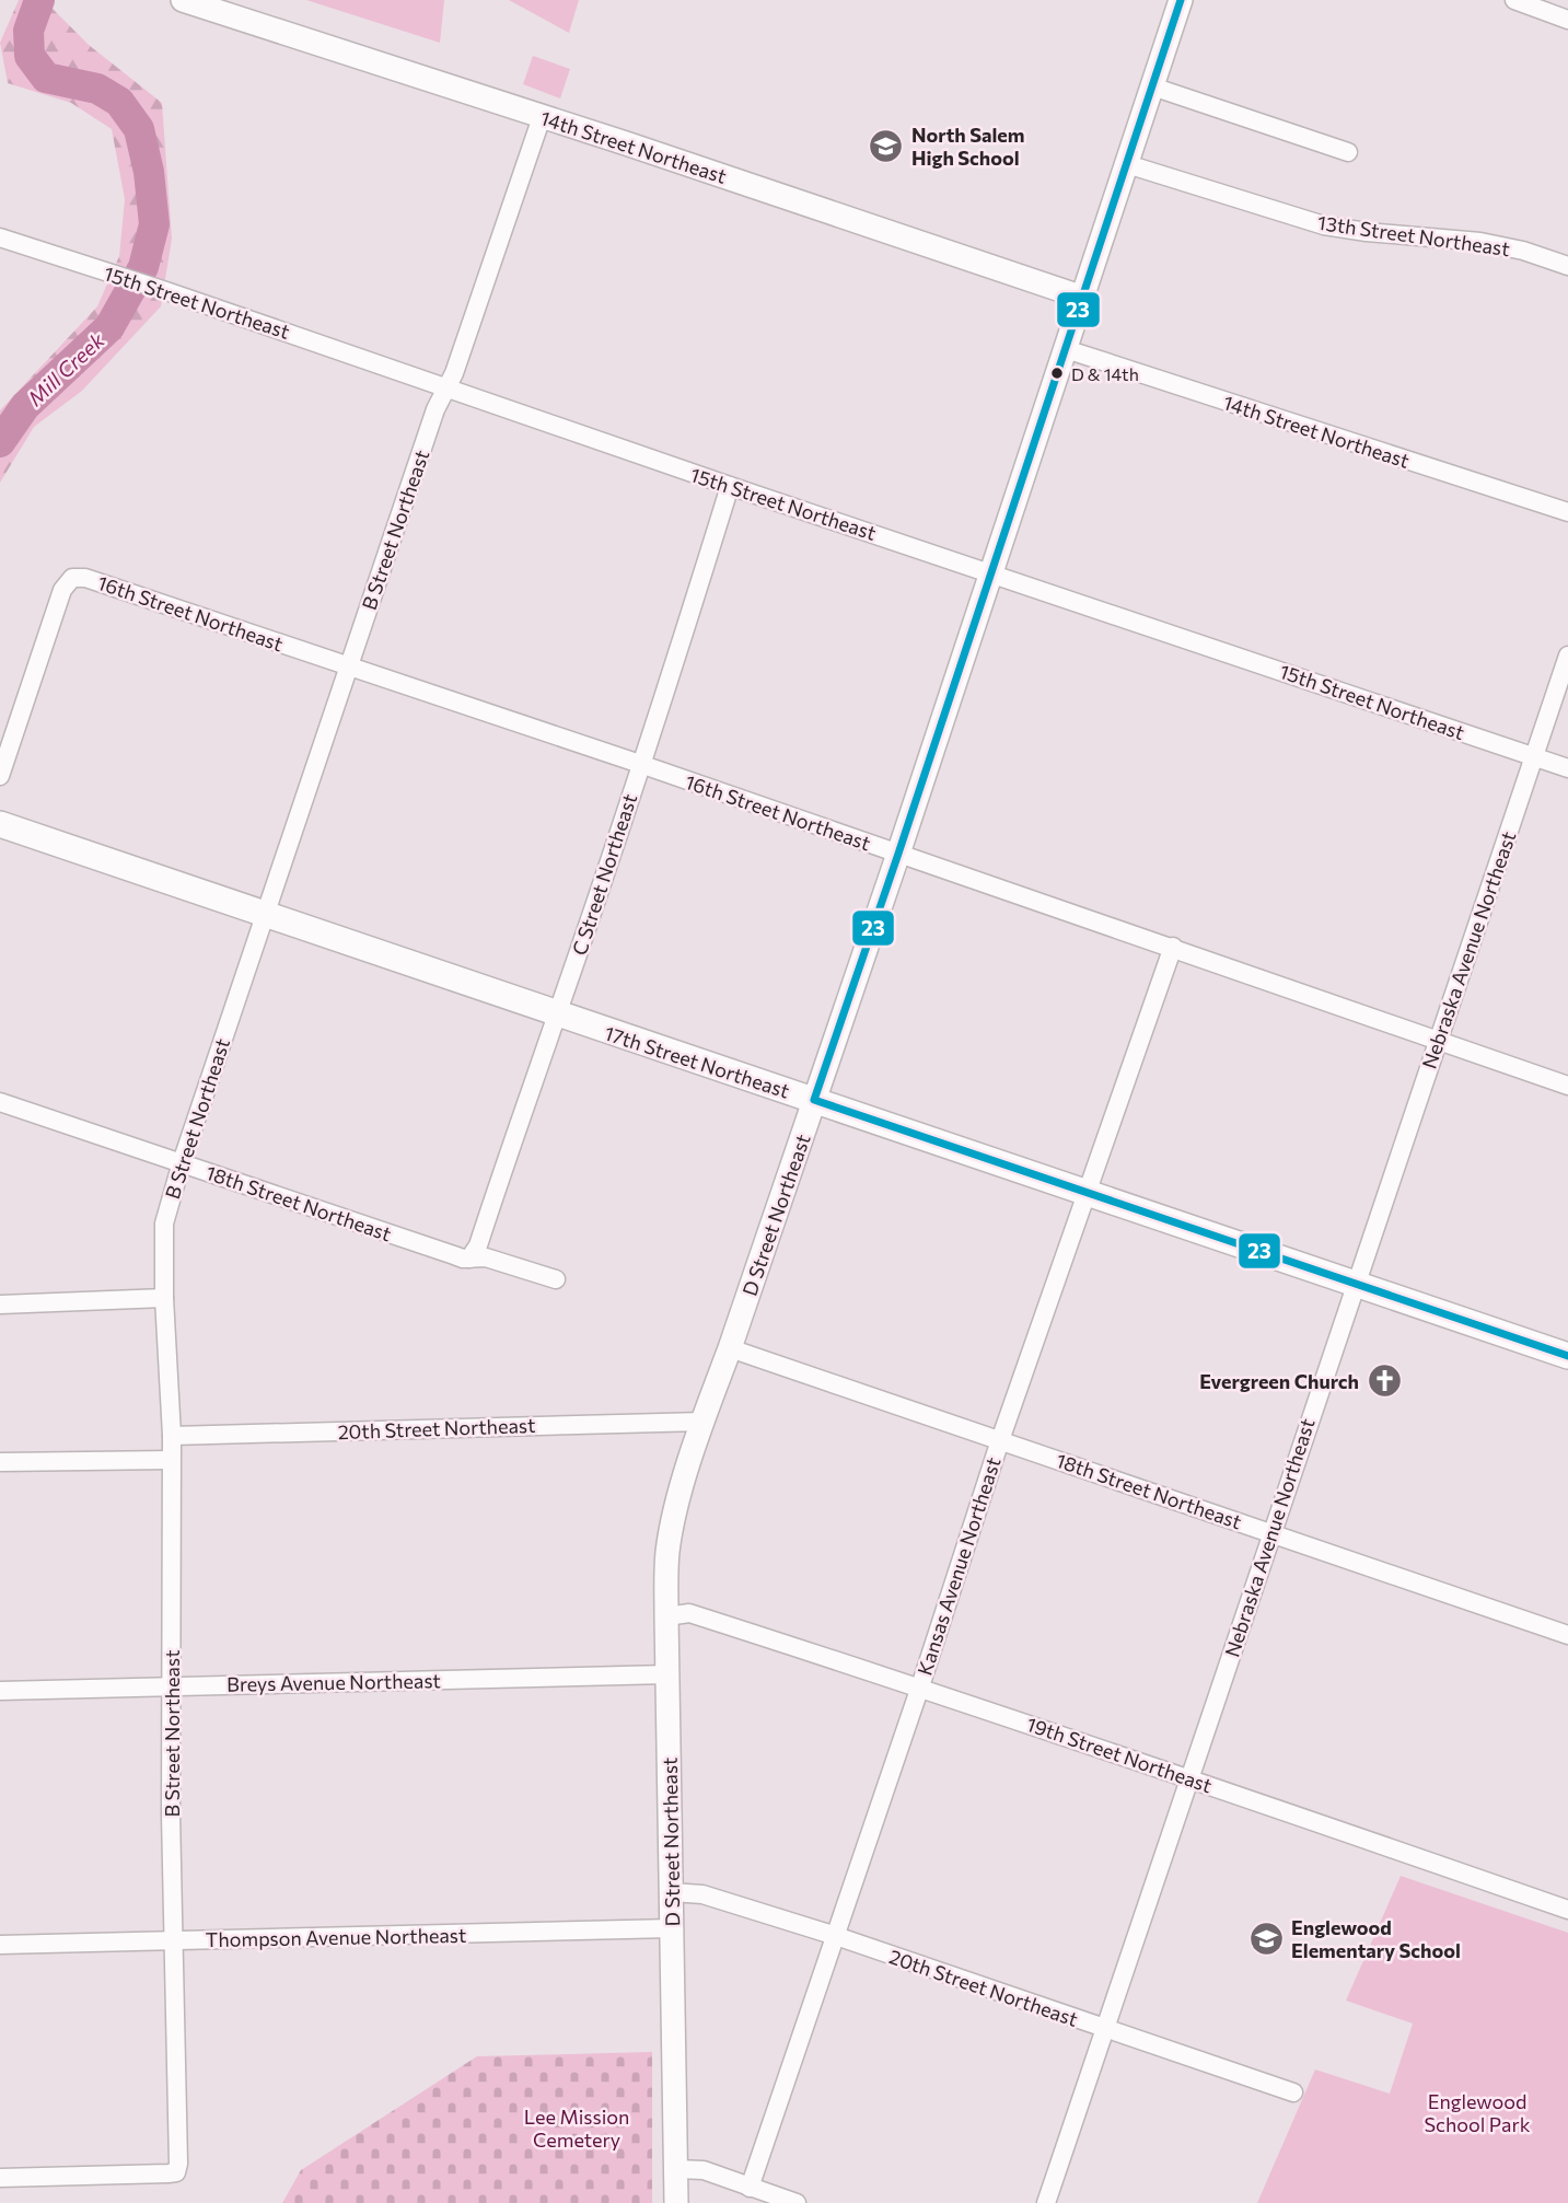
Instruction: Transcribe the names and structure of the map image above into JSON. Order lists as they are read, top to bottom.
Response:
{
  "streets": {
    "main road": ["17th Street Northeast"],
    "street": [
      "14th Street Northeast",
      "13th Street Northeast",
      "15th Street Northeast",
      "B Street Northeast",
      "16th Street Northeast",
      "C Street Northeast",
      "Nebraska Avenue Northeast",
      "18th Street Northeast",
      "D Street Northeast",
      "20th Street Northeast",
      "Kansas Avenue Northeast",
      "Breys Avenue Northeast",
      "19th Street Northeast",
      "Thompson Avenue Northeast"
    ]
  },
  "crossings": [
    ["14th Street Northeast", "B Street Northeast"],
    ["14th Street Northeast", "D Street Northeast"],
    ["13th Street Northeast", "D Street Northeast"],
    ["15th Street Northeast", "B Street Northeast"],
    ["15th Street Northeast", "C Street Northeast"],
    ["15th Street Northeast", "Nebraska Avenue Northeast"],
    ["15th Street Northeast", "D Street Northeast"],
    ["B Street Northeast", "16th Street Northeast"],
    ["B Street Northeast", "17th Street Northeast"],
    ["B Street Northeast", "18th Street Northeast"],
    ["B Street Northeast", "20th Street Northeast"],
    ["B Street Northeast", "Breys Avenue Northeast"],
    ["B Street Northeast", "Thompson Avenue Northeast"],
    ["16th Street Northeast", "C Street Northeast"],
    ["16th Street Northeast", "Nebraska Avenue Northeast"],
    ["16th Street Northeast", "D Street Northeast"],
    ["16th Street Northeast", "Kansas Avenue Northeast"],
    ["C Street Northeast", "17th Street Northeast"],
    ["C Street Northeast", "18th Street Northeast"],
    ["Nebraska Avenue Northeast", "17th Street Northeast"],
    ["Nebraska Avenue Northeast", "18th Street Northeast"],
    ["Nebraska Avenue Northeast", "20th Street Northeast"],
    ["Nebraska Avenue Northeast", "19th Street Northeast"],
    ["17th Street Northeast", "D Street Northeast"],
    ["17th Street Northeast", "Kansas Avenue Northeast"],
    ["18th Street Northeast", "D Street Northeast"],
    ["18th Street Northeast", "Kansas Avenue Northeast"],
    ["D Street Northeast", "20th Street Northeast"],
    ["D Street Northeast", "Breys Avenue Northeast"],
    ["D Street Northeast", "19th Street Northeast"],
    ["D Street Northeast", "Thompson Avenue Northeast"],
    ["20th Street Northeast", "Kansas Avenue Northeast"],
    ["Kansas Avenue Northeast", "19th Street Northeast"]
  ],
  "water": ["Mill Creek"],
  "parks": ["Englewood School Park", "Lee Mission Cemetery"],
  "places": {
    "school or university": ["North Salem High School", "Englewood Elementary School"],
    "other": ["D & 14th"],
    "church": ["Evergreen Church"]
  },
  "lines": ["transit line 23"]
}
